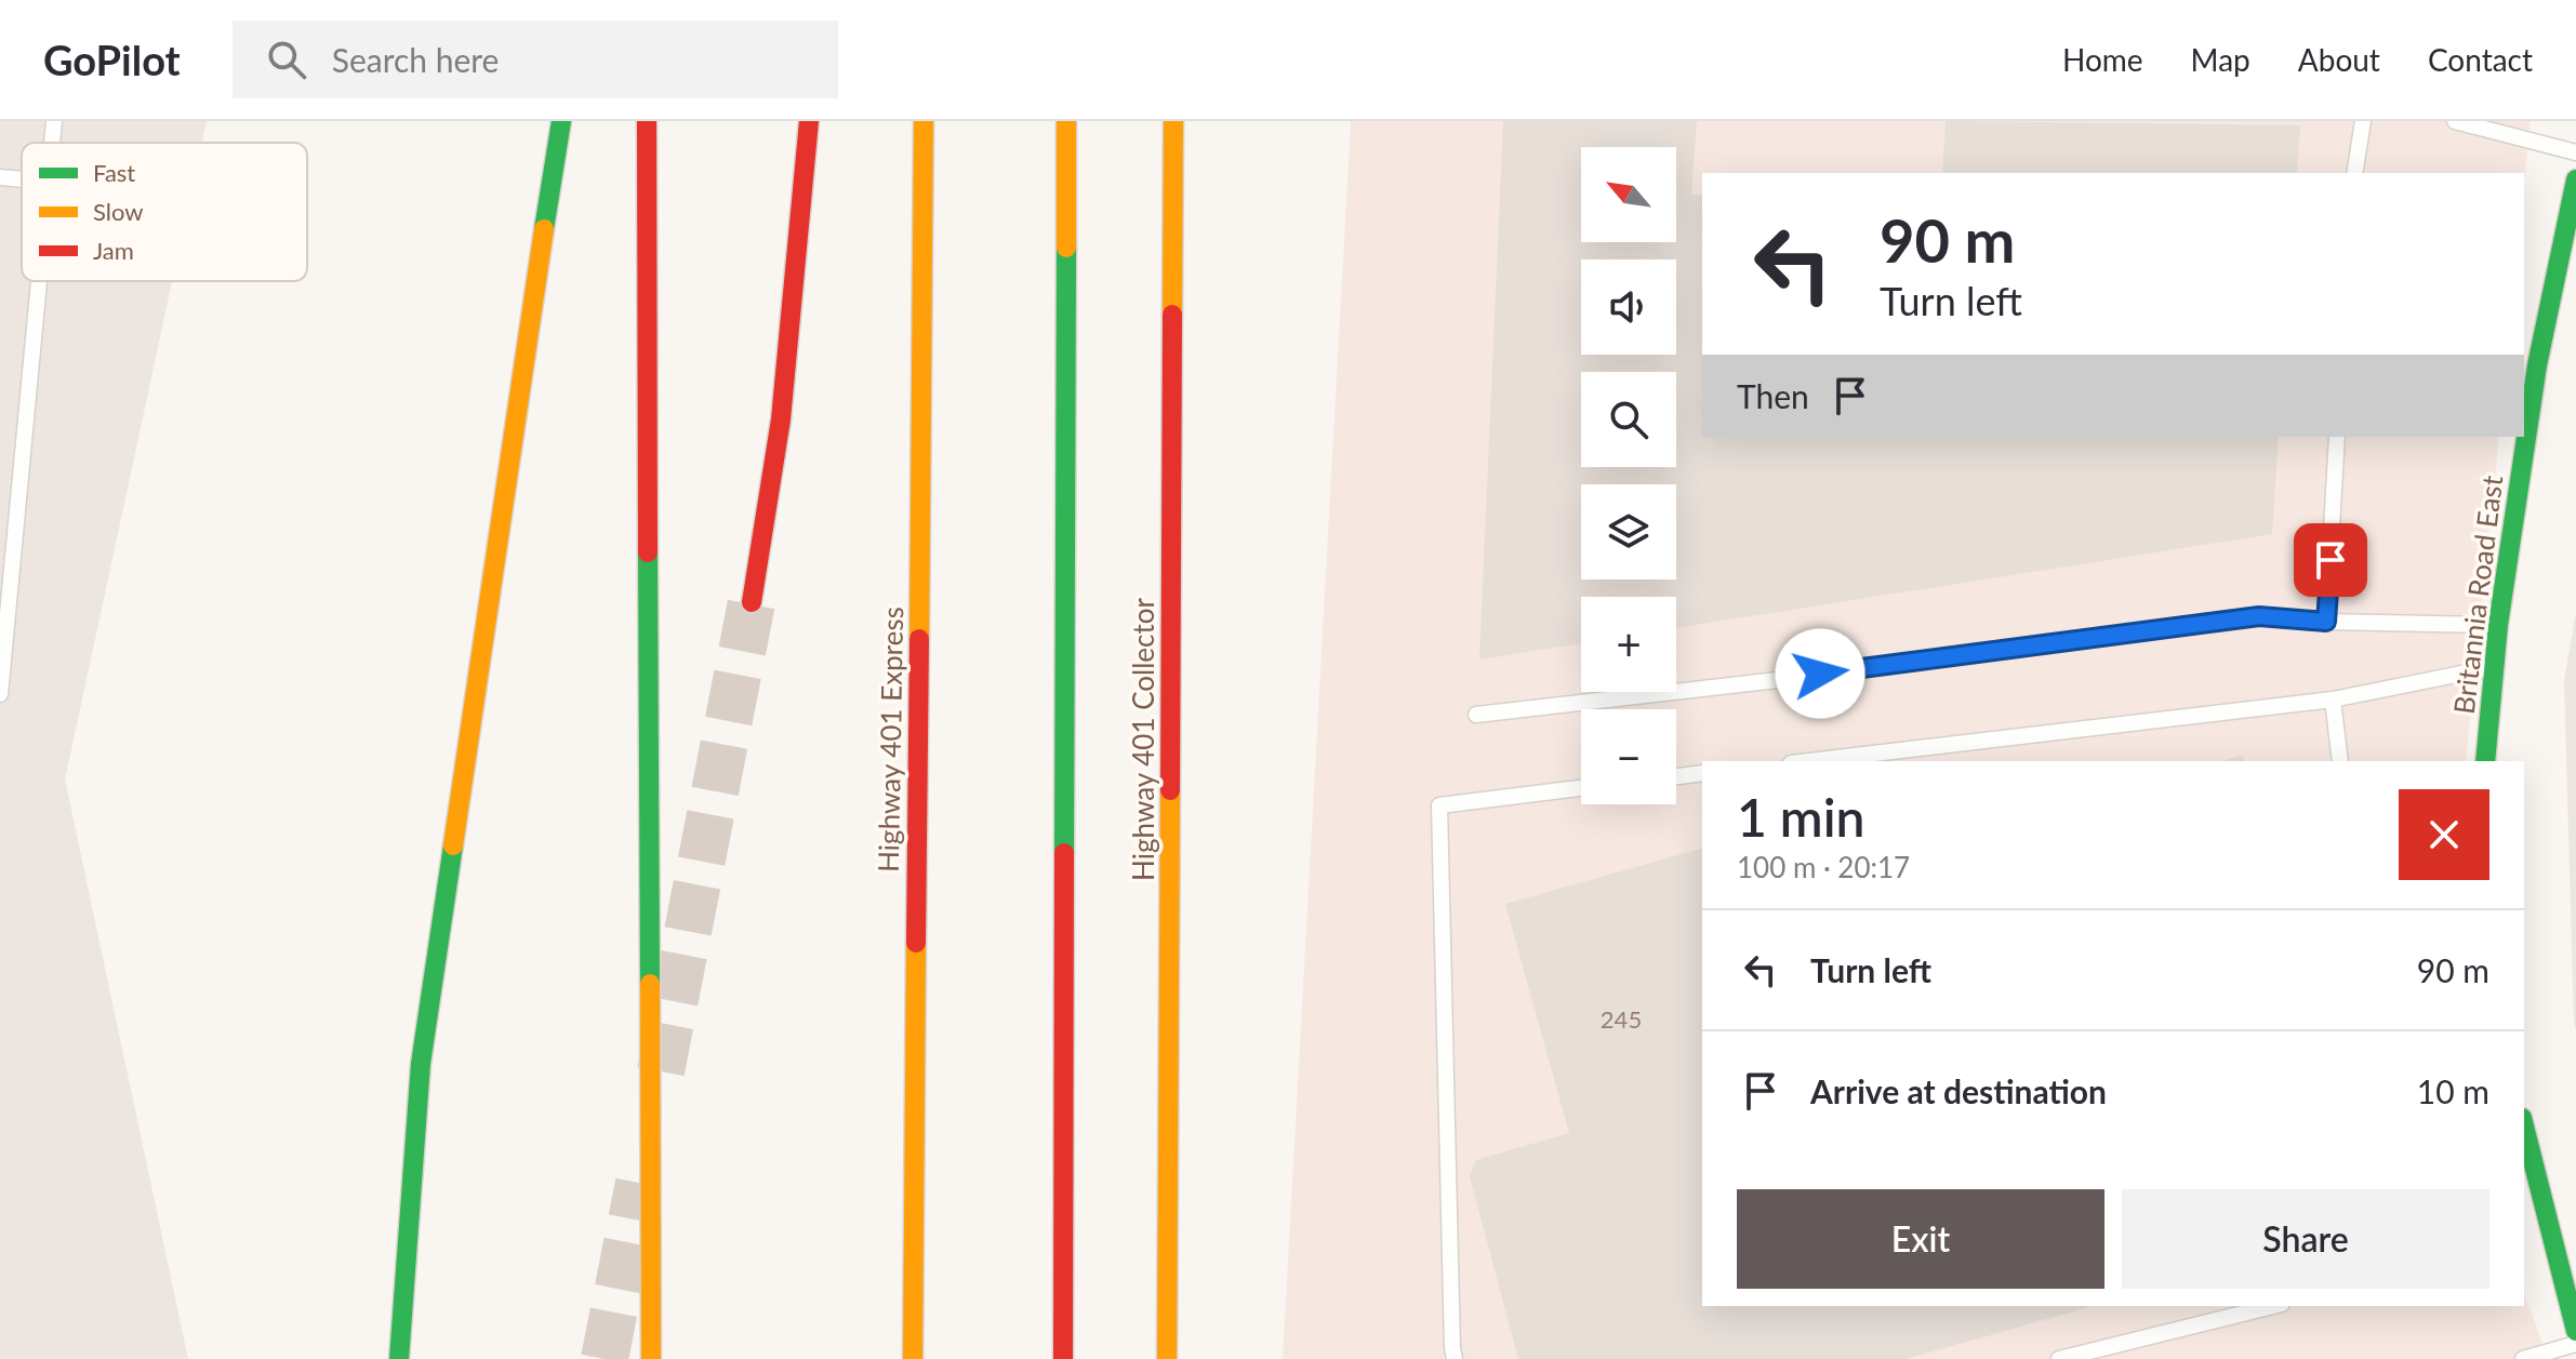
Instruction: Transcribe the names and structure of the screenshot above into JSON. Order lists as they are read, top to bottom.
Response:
{
  "streets": {
    "main road": ["Britannia Road East", "Highway 401 Express", "Highway 401 Collector"]
  },
  "house_numbers": ["245"],
  "legend": ["Fast", "Slow", "Jam"],
  "north": "top left",
  "page": {
    "header": "GoPilot",
    "search": "Search here",
    "nav": [
      "Home",
      "Map",
      "About",
      "Contact"
    ],
    "map_buttons": ["+", "−"],
    "turn": ["90 m", "Turn left"],
    "then": "Then",
    "heading": ["1 min", "100 m · 20:17"],
    "list": [
      {
        "name": "Turn left",
        "value": "90 m"
      },
      {
        "name": "Arrive at destination",
        "value": "10 m"
      }
    ],
    "buttons": ["Exit", "Share"]
  }
}
